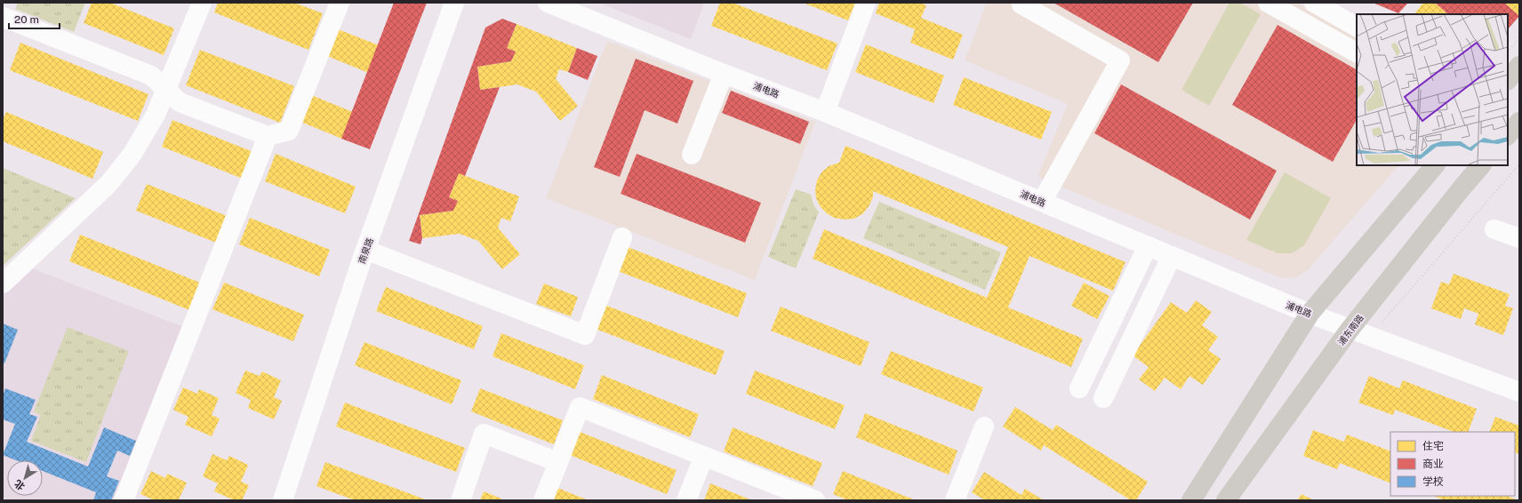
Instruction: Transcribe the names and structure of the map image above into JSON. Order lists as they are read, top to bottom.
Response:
{
  "streets": {
    "main road": ["浦东南路"],
    "street": ["浦电路", "南泉路"]
  },
  "crossings": [
    ["浦电路", "浦东南路"]
  ],
  "legend": ["住宅", "商业", "学校"],
  "scale_bar": "20 m",
  "north": "bottom left"
}
